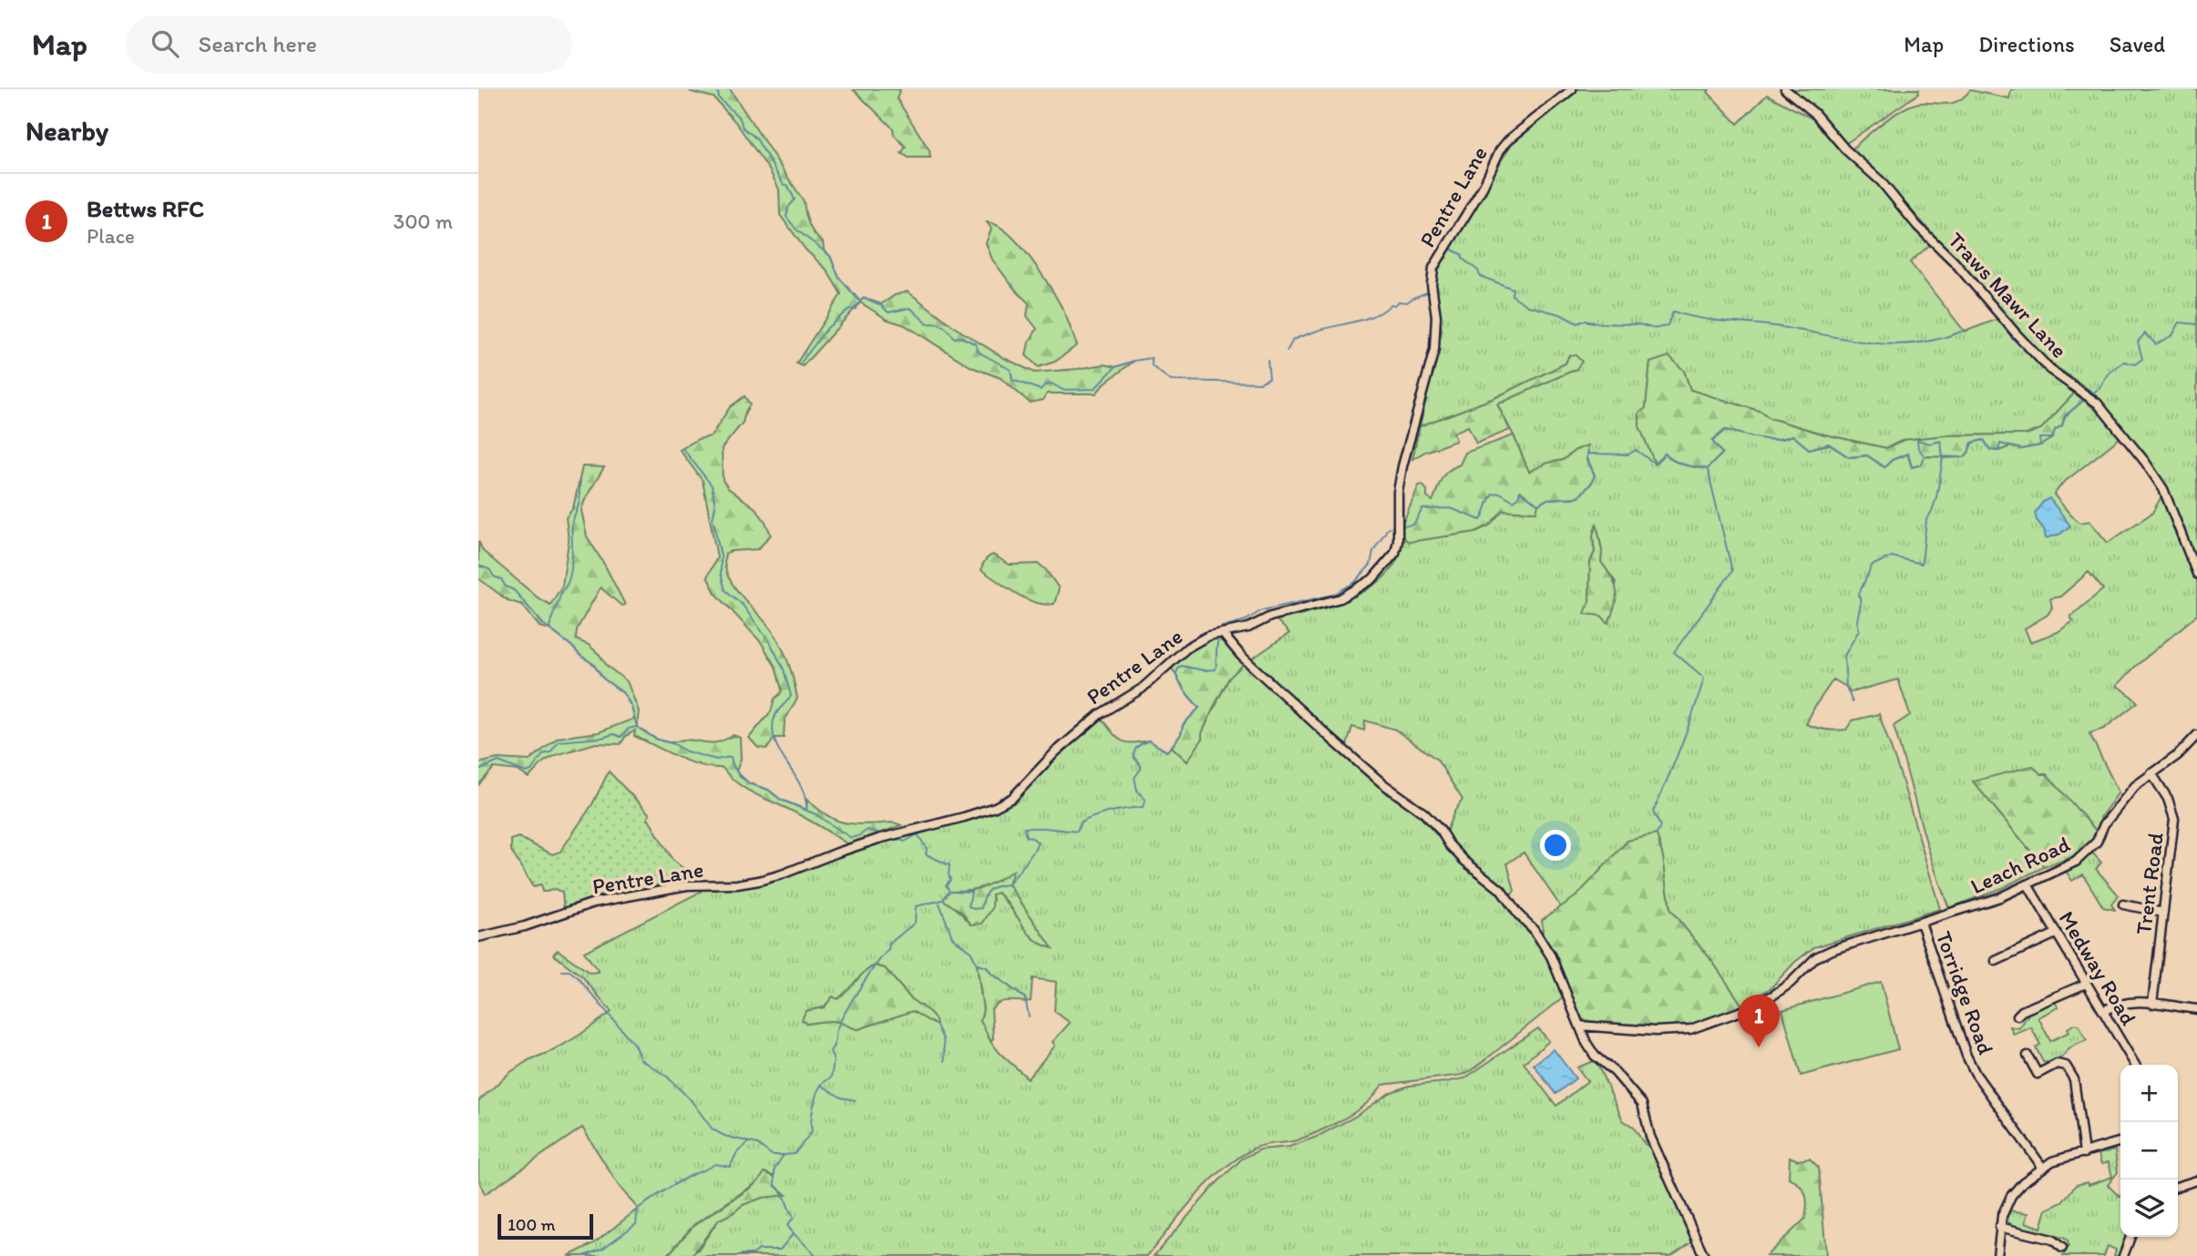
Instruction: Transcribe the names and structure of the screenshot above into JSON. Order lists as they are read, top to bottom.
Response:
{
  "streets": {
    "street": [
      "Pentre Lane",
      "Traws Mawr Lane",
      "Leach Road",
      "Trent Road",
      "Medway Road",
      "Torridge Road"
    ]
  },
  "crossings": [
    ["Leach Road", "Trent Road"],
    ["Leach Road", "Medway Road"],
    ["Leach Road", "Torridge Road"]
  ],
  "scale_bar": "100 m",
  "page": {
    "header": "Map",
    "search": "Search here",
    "nav": ["Map", "Directions", "Saved"],
    "heading": "Nearby",
    "list": [
      {
        "mark": "1",
        "name": "Bettws RFC",
        "note": "Place",
        "value": "300 m"
      }
    ],
    "pins": "1",
    "map_buttons": ["+", "−"],
    "scale": "100 m"
  }
}
